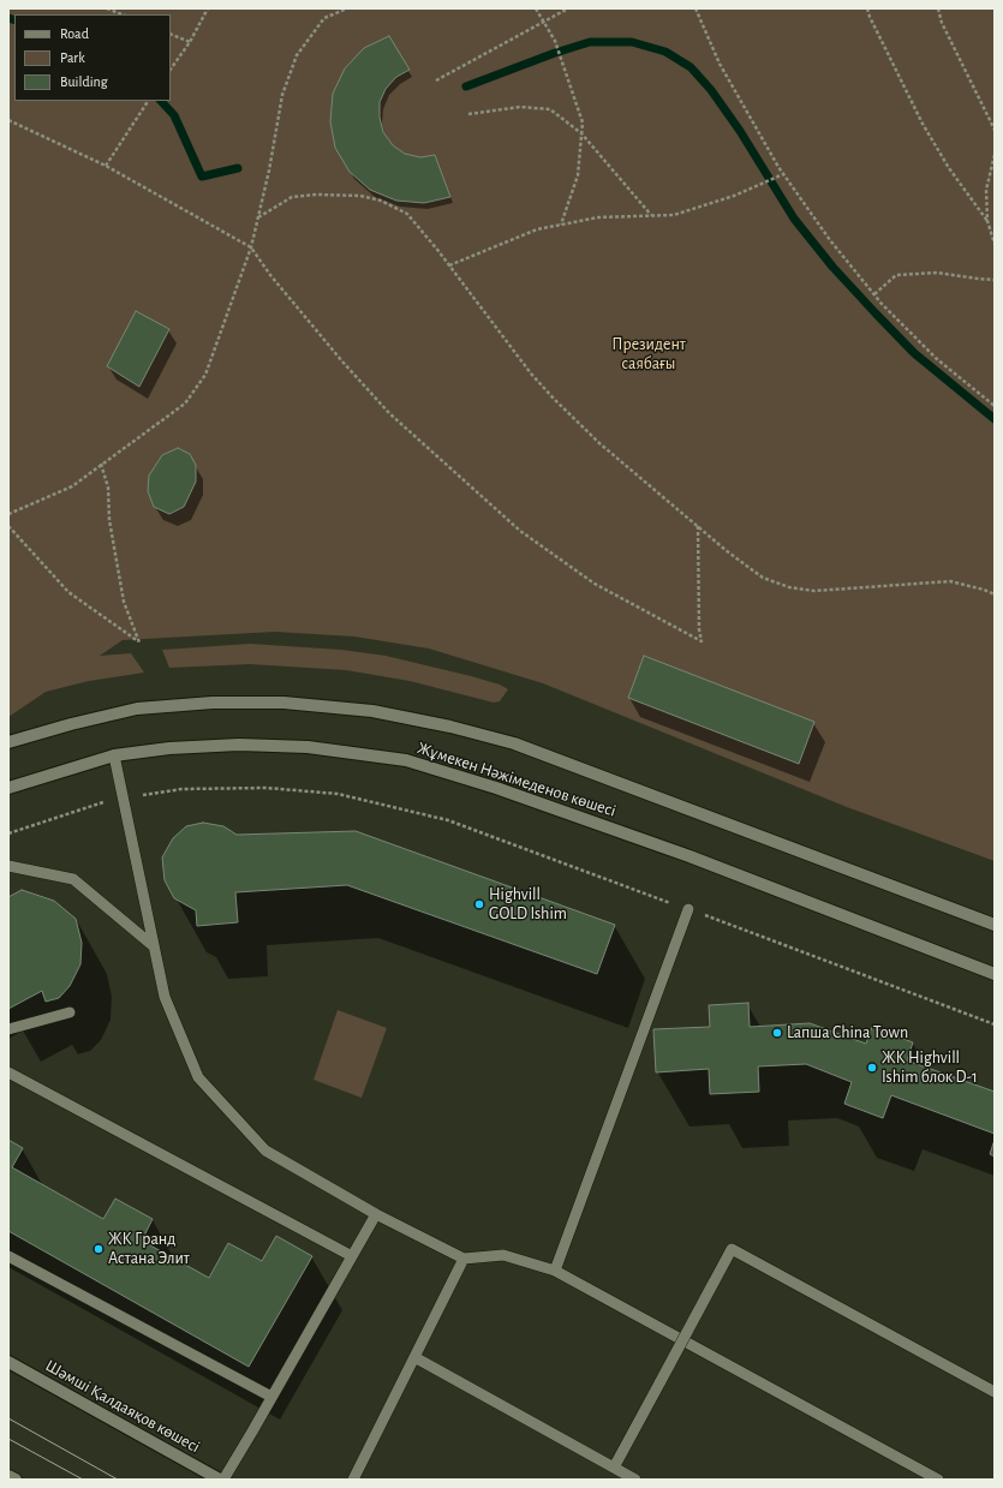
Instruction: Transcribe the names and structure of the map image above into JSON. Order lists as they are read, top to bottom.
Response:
{
  "streets": {
    "main road": ["Жұмекен Нәжімеденов көшесі", "Шәмші Қалдаяқов көшесі"]
  },
  "parks": ["Президент саябағы"],
  "places": [
    "Highvill GOLD Ishim",
    "Lапша China Town",
    "ЖК Highvill Ishim блок D-1",
    "ЖК Гранд Астана Элит"
  ],
  "legend": ["Road", "Park", "Building"]
}
